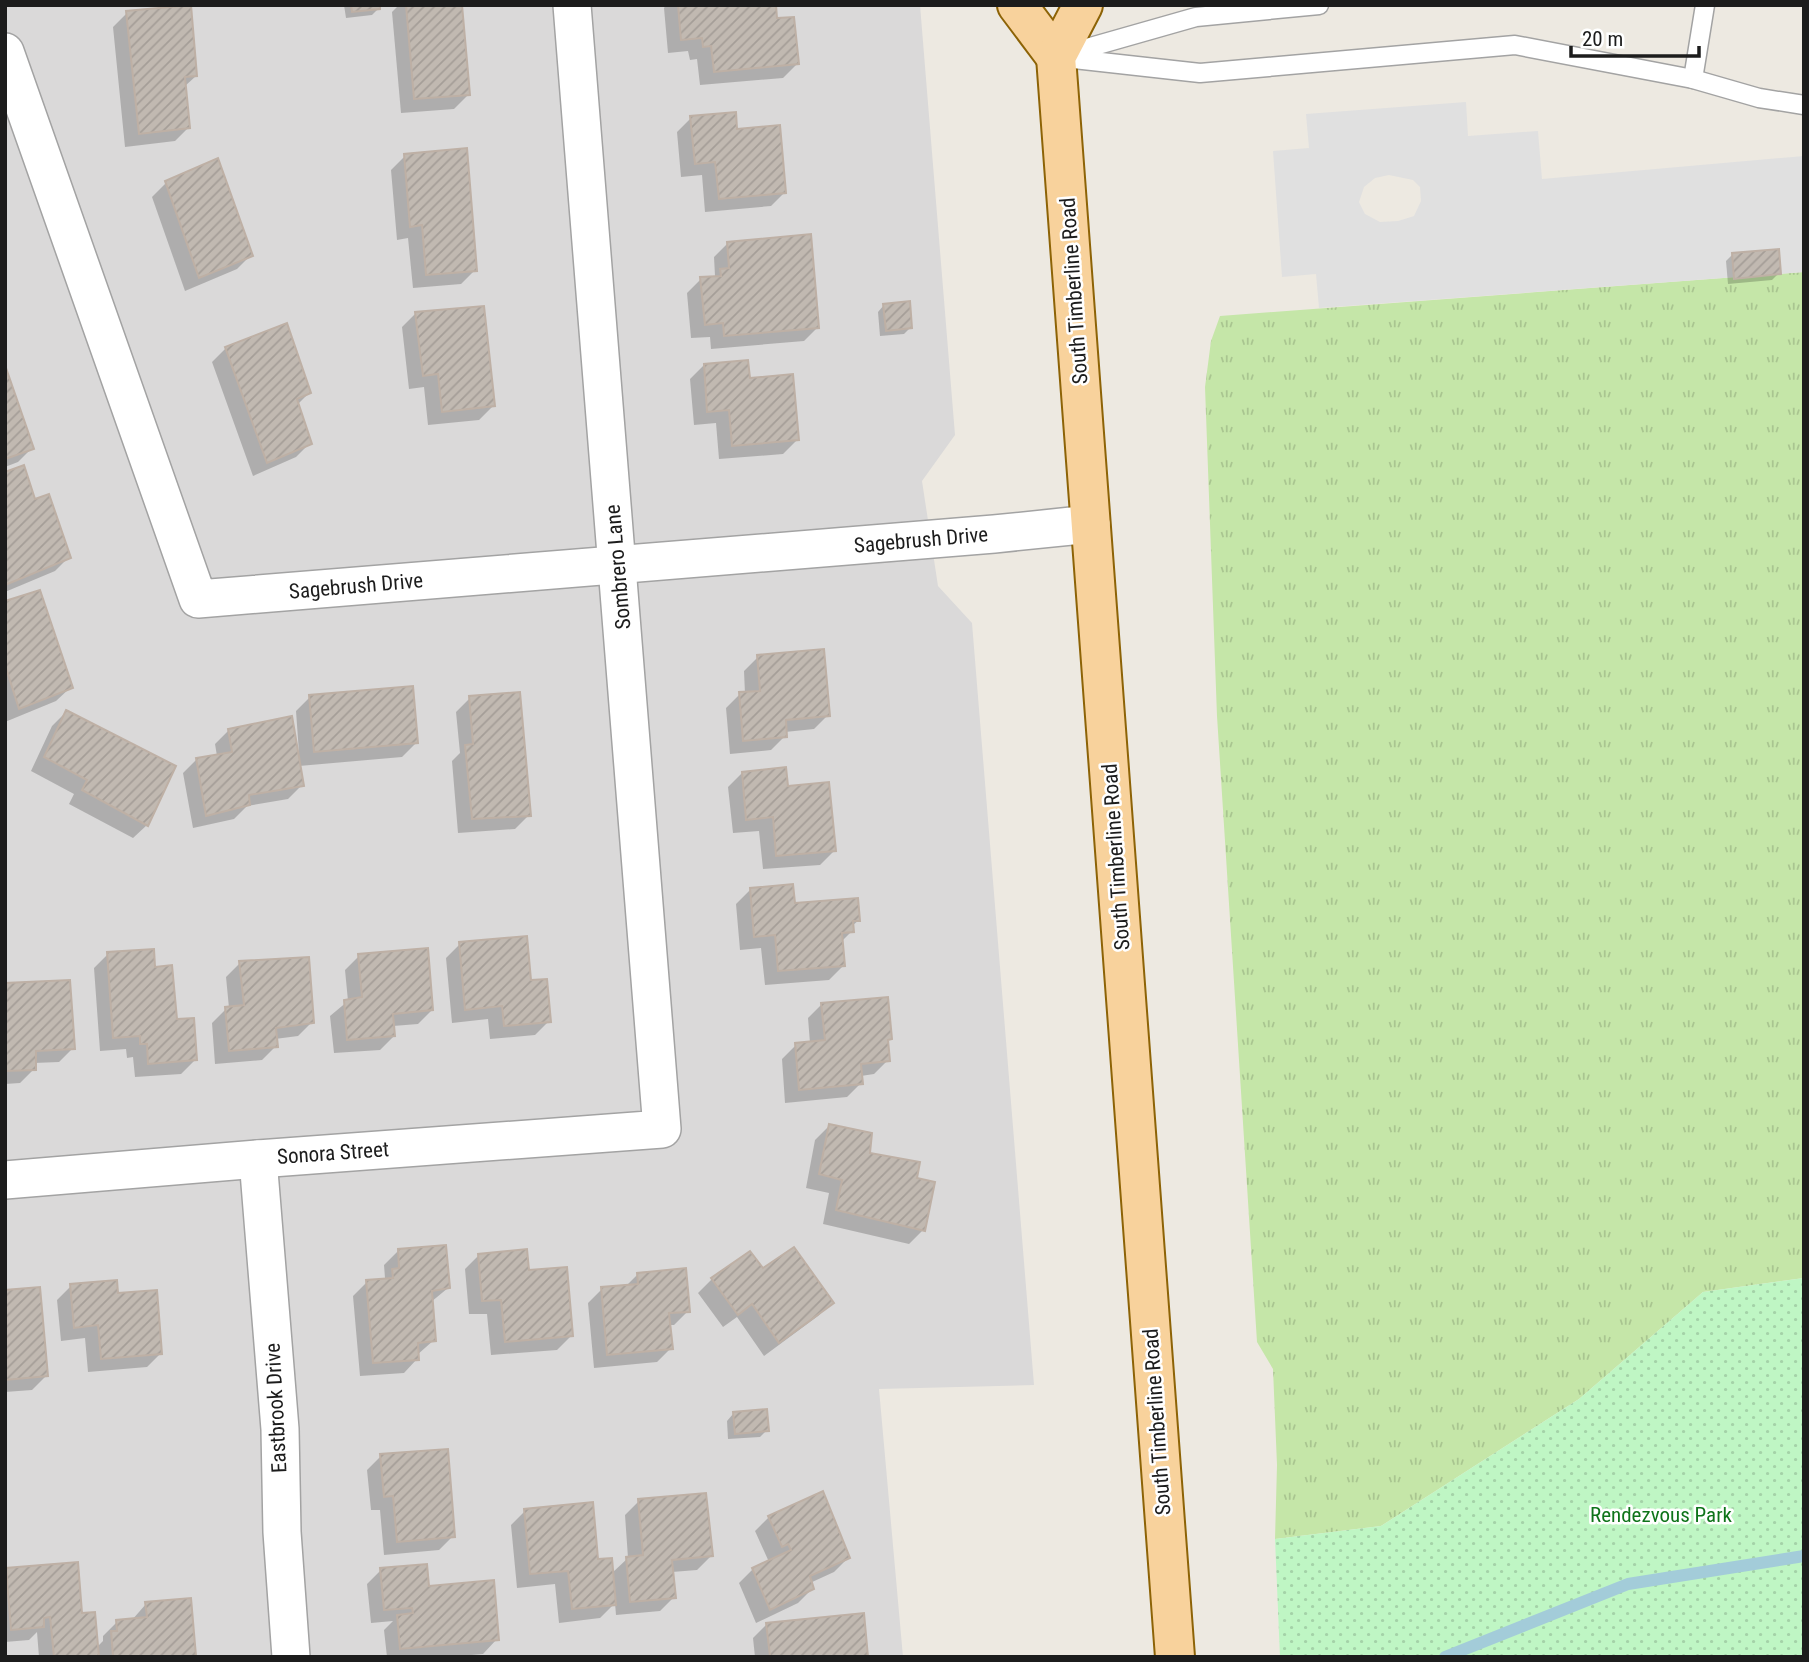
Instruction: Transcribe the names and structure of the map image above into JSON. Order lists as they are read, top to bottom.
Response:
{
  "streets": {
    "main road": ["South Timberline Road"],
    "street": [
      "Sagebrush Drive",
      "Sombrero Lane",
      "Sonora Street",
      "Eastbrook Drive"
    ]
  },
  "crossings": [
    ["South Timberline Road", "Sagebrush Drive"],
    ["Sagebrush Drive", "Sombrero Lane"],
    ["Sombrero Lane", "Sonora Street"],
    ["Sonora Street", "Eastbrook Drive"]
  ],
  "parks": ["Rendezvous Park"],
  "scale_bar": "20 m"
}
